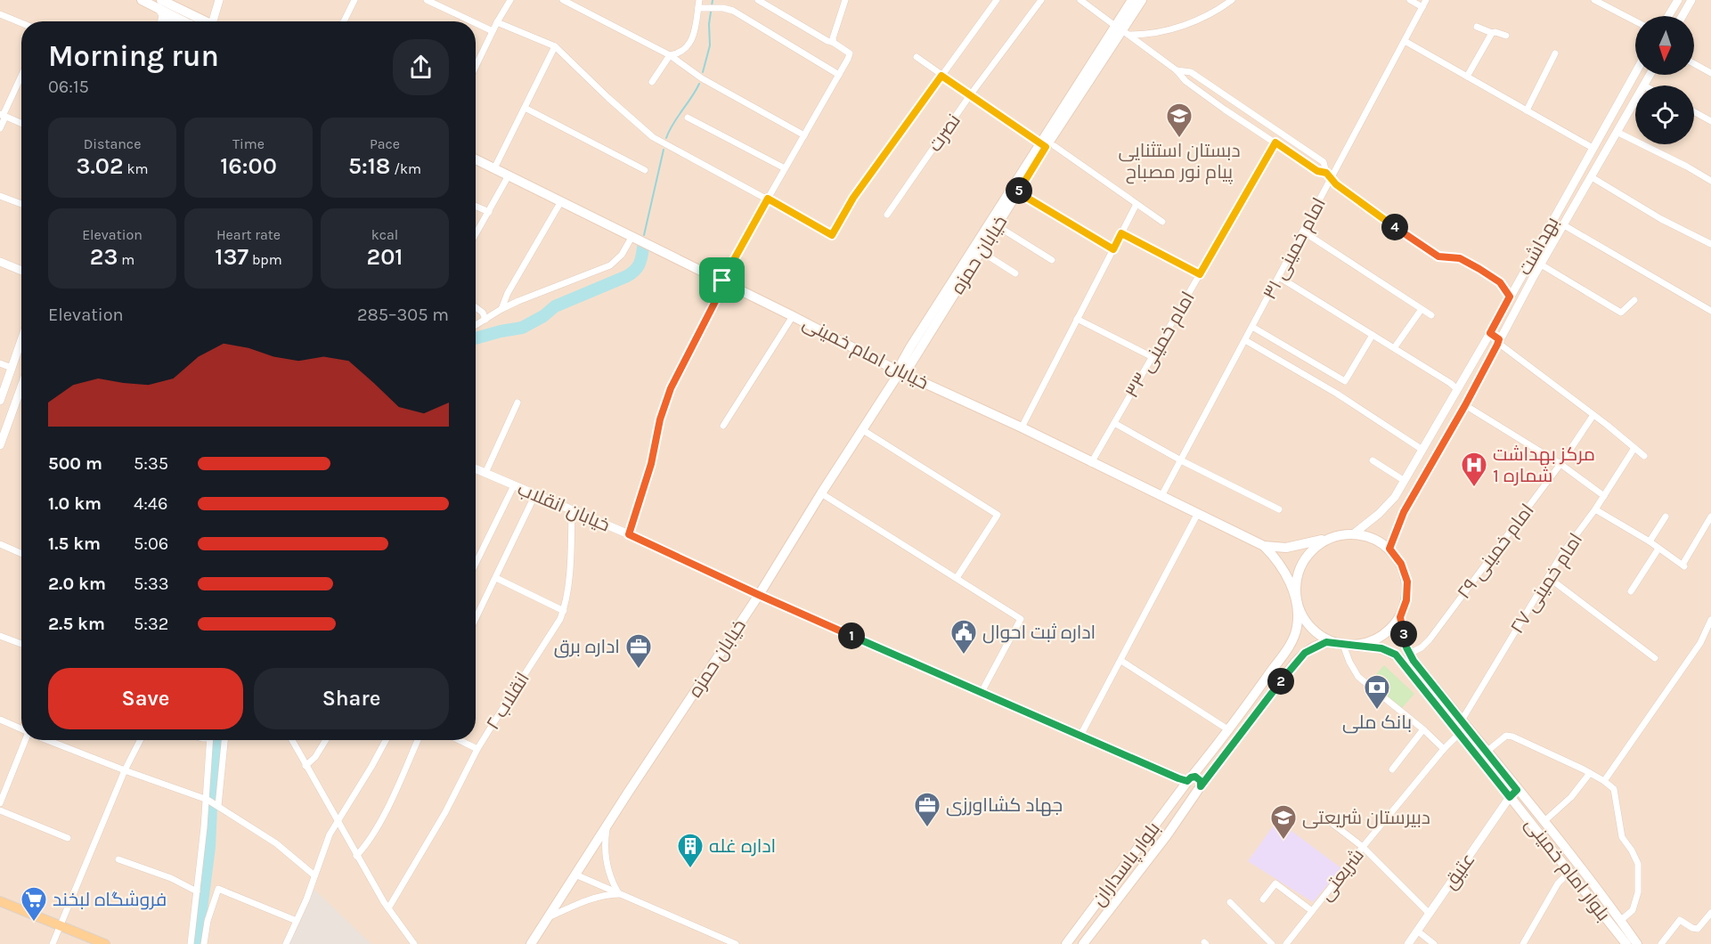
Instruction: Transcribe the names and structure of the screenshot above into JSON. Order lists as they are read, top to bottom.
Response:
{
  "streets": {
    "main road": [
      "خیابان حمزه",
      "خیابان امام خمینی",
      "بلوار پاسداران",
      "بلوار امام خمینی"
    ],
    "street": [
      "نصرت",
      "بهداشت",
      "امام خمینی ۳۱",
      "امام خمینی ۳۳",
      "خیابان انقلاب",
      "امام خمینی ۲۹",
      "امام خمینی ۲۷",
      "انقلاب ۲",
      "عتیق",
      "شریعتی"
    ]
  },
  "crossings": [
    ["بهداشت", "بلوار پاسداران"],
    ["بهداشت", "بلوار امام خمینی"],
    ["امام خمینی ۳۱", "خیابان امام خمینی"],
    ["خیابان حمزه", "خیابان امام خمینی"],
    ["خیابان حمزه", "خیابان انقلاب"],
    ["امام خمینی ۳۳", "خیابان امام خمینی"],
    ["خیابان انقلاب", "انقلاب ۲"],
    ["خیابان انقلاب", "بلوار پاسداران"],
    ["امام خمینی ۲۹", "بلوار امام خمینی"],
    ["امام خمینی ۲۷", "بلوار امام خمینی"],
    ["بلوار پاسداران", "بلوار امام خمینی"],
    ["بلوار امام خمینی", "عتیق"],
    ["بلوار امام خمینی", "شریعتی"]
  ],
  "places": {
    "school or university": ["دبستان استثنایی پیام نور مصباح", "دبیرستان شریعتی"],
    "hospital": ["مرکز بهداشت شماره 1"],
    "public building": ["اداره ثبت احوال"],
    "office": ["اداره برق", "جهاد کشااورزی"],
    "bank": ["بانک ملی"],
    "building": ["اداره غله"],
    "supermarket": ["فروشگاه لبخند"]
  },
  "north": "bottom",
  "page": {
    "heading": ["Morning run", "06:15"],
    "stats": [
      ["Distance", "3.02 km"],
      ["Time", "16:00"],
      ["Pace", "5:18 /km"],
      ["Elevation", "23 m"],
      ["Heart rate", "137 bpm"],
      ["kcal", "201"]
    ],
    "pins": [
      "5",
      "4",
      "3",
      "1",
      "2"
    ],
    "chart": ["Elevation", "285–305 m"],
    "list": [
      {
        "name": "500 m",
        "note": "5:35"
      },
      {
        "name": "1.0 km",
        "note": "4:46"
      },
      {
        "name": "1.5 km",
        "note": "5:06"
      },
      {
        "name": "2.0 km",
        "note": "5:33"
      },
      {
        "name": "2.5 km",
        "note": "5:32"
      }
    ],
    "buttons": ["Save", "Share"]
  }
}
